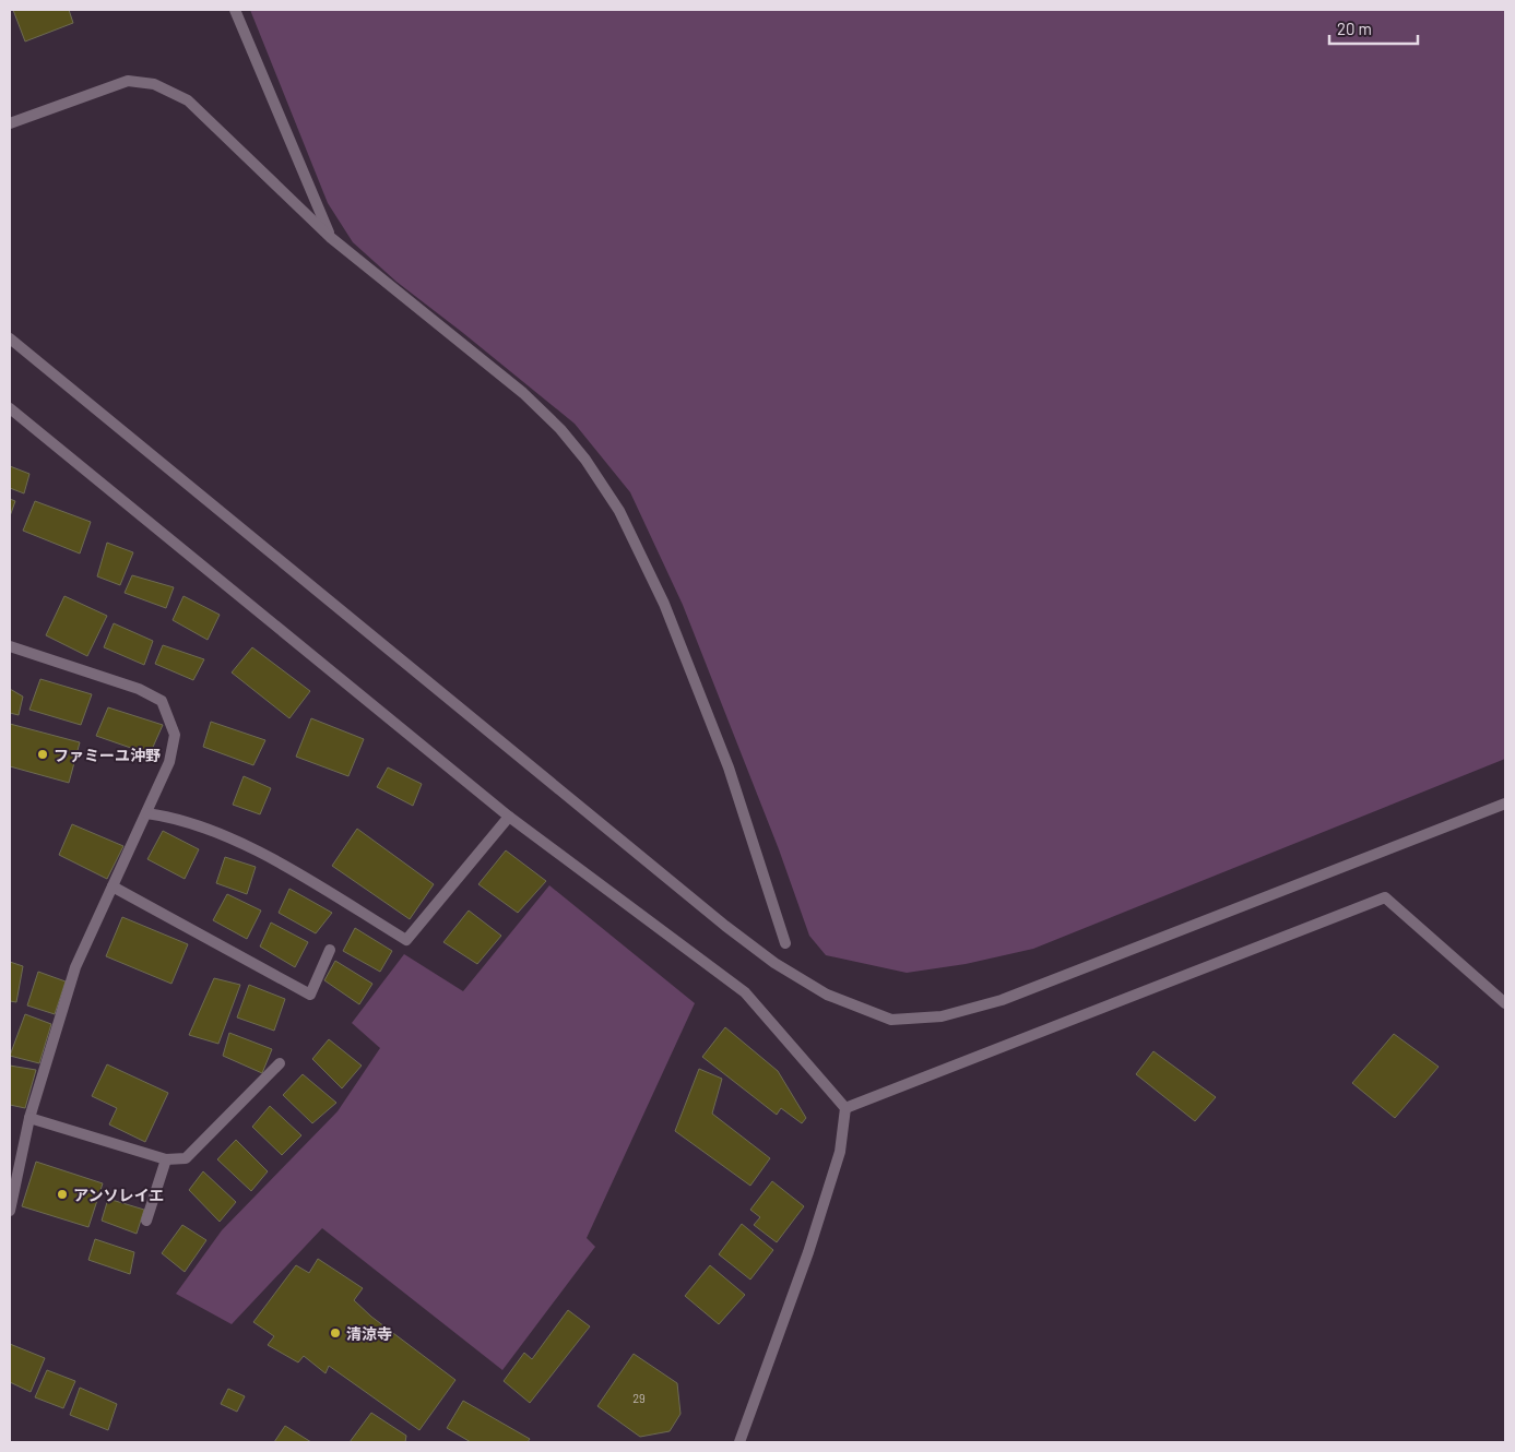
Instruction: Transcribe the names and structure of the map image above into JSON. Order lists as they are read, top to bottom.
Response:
{
  "places": ["ファミーユ沖野", "アンソレイエ", "清涼寺"],
  "house_numbers": ["29"],
  "scale_bar": "20 m"
}
